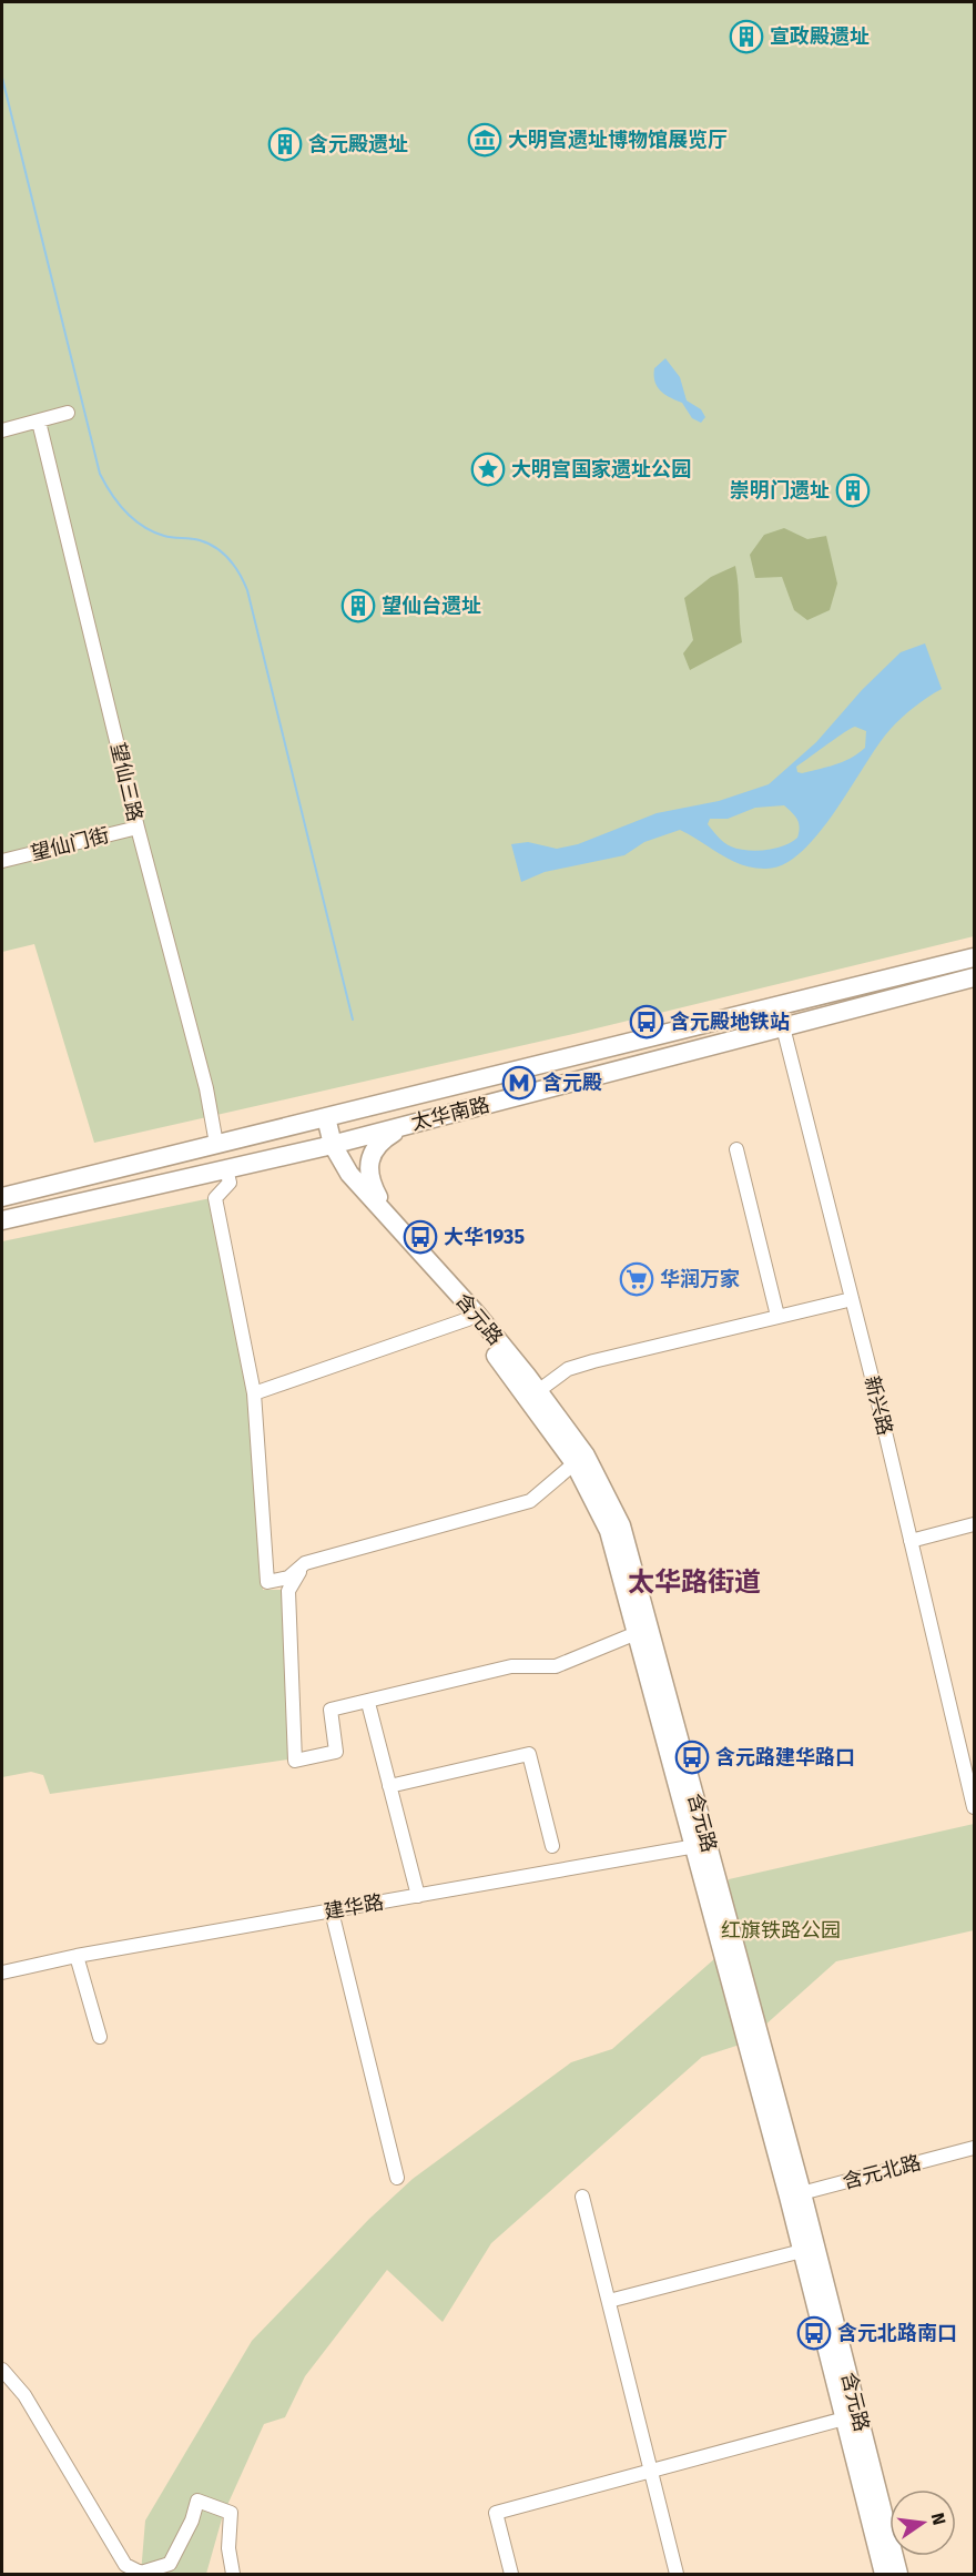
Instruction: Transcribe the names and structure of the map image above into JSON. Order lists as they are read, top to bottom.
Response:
{
  "streets": {
    "main road": ["太华南路", "含元路"],
    "street": [
      "望仙三路",
      "望仙门街",
      "新兴路",
      "建华路",
      "含元北路"
    ]
  },
  "crossings": [
    ["望仙三路", "望仙门街"],
    ["望仙三路", "太华南路"],
    ["太华南路", "含元路"],
    ["太华南路", "新兴路"],
    ["含元路", "建华路"],
    ["含元路", "含元北路"]
  ],
  "districts": ["太华路街道"],
  "parks": ["红旗铁路公园"],
  "places": {
    "building": [
      "宣政殿遗址",
      "含元殿遗址",
      "崇明门遗址",
      "望仙台遗址"
    ],
    "museum": ["大明宫遗址博物馆展览厅"],
    "place": ["大明宫国家遗址公园"],
    "bus stop": [
      "含元殿地铁站",
      "大华1935",
      "含元路建华路口",
      "含元北路南口"
    ],
    "metro station": ["含元殿"],
    "supermarket": ["华润万家"]
  },
  "north": "right"
}
